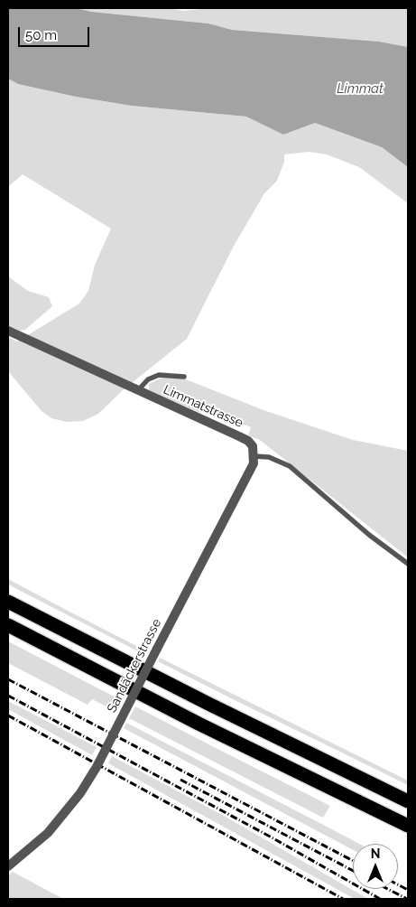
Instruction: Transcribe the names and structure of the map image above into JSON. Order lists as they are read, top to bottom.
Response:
{
  "streets": {
    "street": ["Limmatstrasse", "Sandäckerstrasse"]
  },
  "crossings": [
    ["Limmatstrasse", "Sandäckerstrasse"]
  ],
  "water": ["Limmat"],
  "scale_bar": "50 m",
  "north": "top"
}
